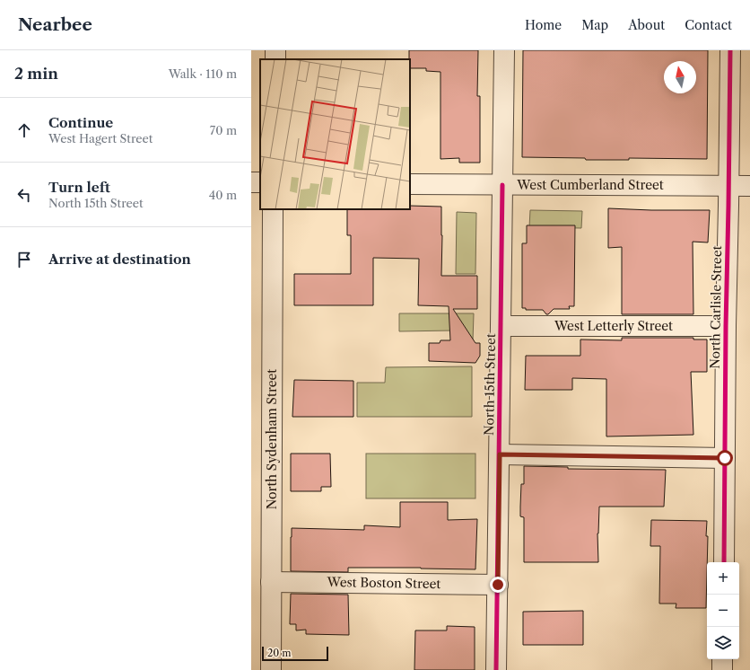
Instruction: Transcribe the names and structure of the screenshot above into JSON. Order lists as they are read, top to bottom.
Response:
{
  "streets": {
    "street": [
      "West Cumberland Street",
      "North Carlisle Street",
      "West Letterly Street",
      "North 15th Street",
      "North Sydenham Street",
      "West Boston Street"
    ]
  },
  "crossings": [
    ["West Cumberland Street", "North Carlisle Street"],
    ["West Cumberland Street", "North 15th Street"],
    ["North Carlisle Street", "West Letterly Street"],
    ["West Letterly Street", "North 15th Street"],
    ["North 15th Street", "West Boston Street"],
    ["North Sydenham Street", "West Boston Street"]
  ],
  "scale_bar": "20 m",
  "north": "top",
  "page": {
    "header": "Nearbee",
    "nav": [
      "Home",
      "Map",
      "About",
      "Contact"
    ],
    "heading": ["2 min", "Walk · 110 m"],
    "list": [
      ["Continue", "West Hagert Street", "70 m"],
      ["Turn left", "North 15th Street", "40 m"],
      "Arrive at destination"
    ],
    "map_buttons": ["+", "−"],
    "scale": "20 m"
  }
}
